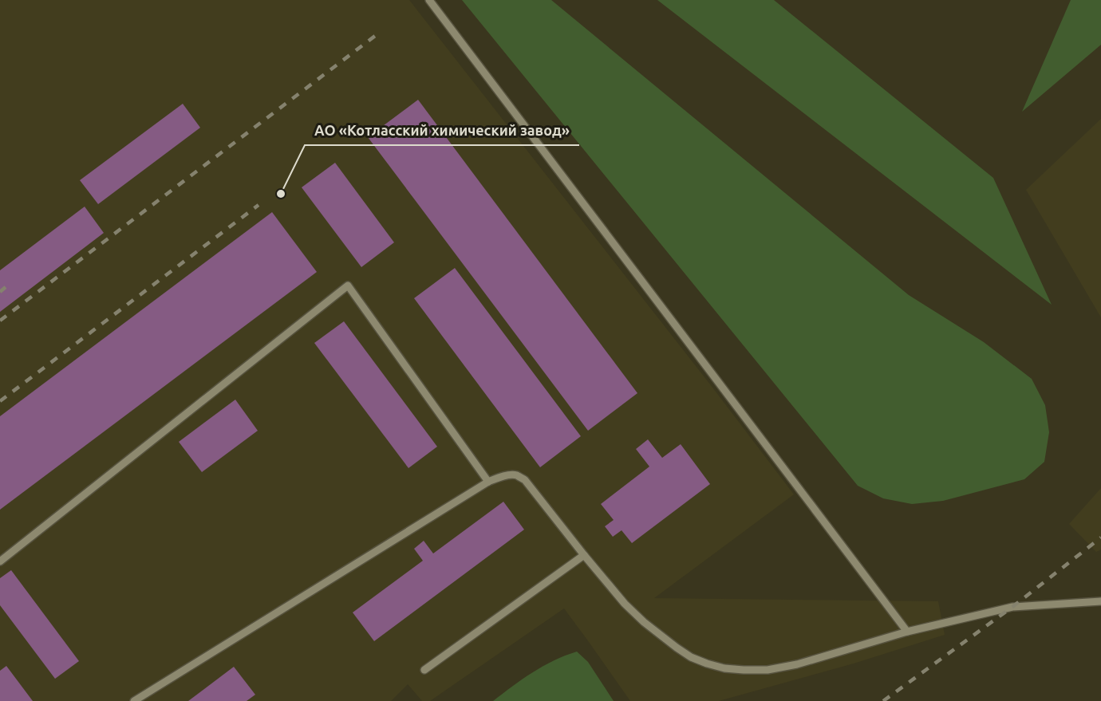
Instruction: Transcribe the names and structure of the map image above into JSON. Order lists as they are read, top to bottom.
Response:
{
  "places": ["АО «Котласский химический завод»"]
}
